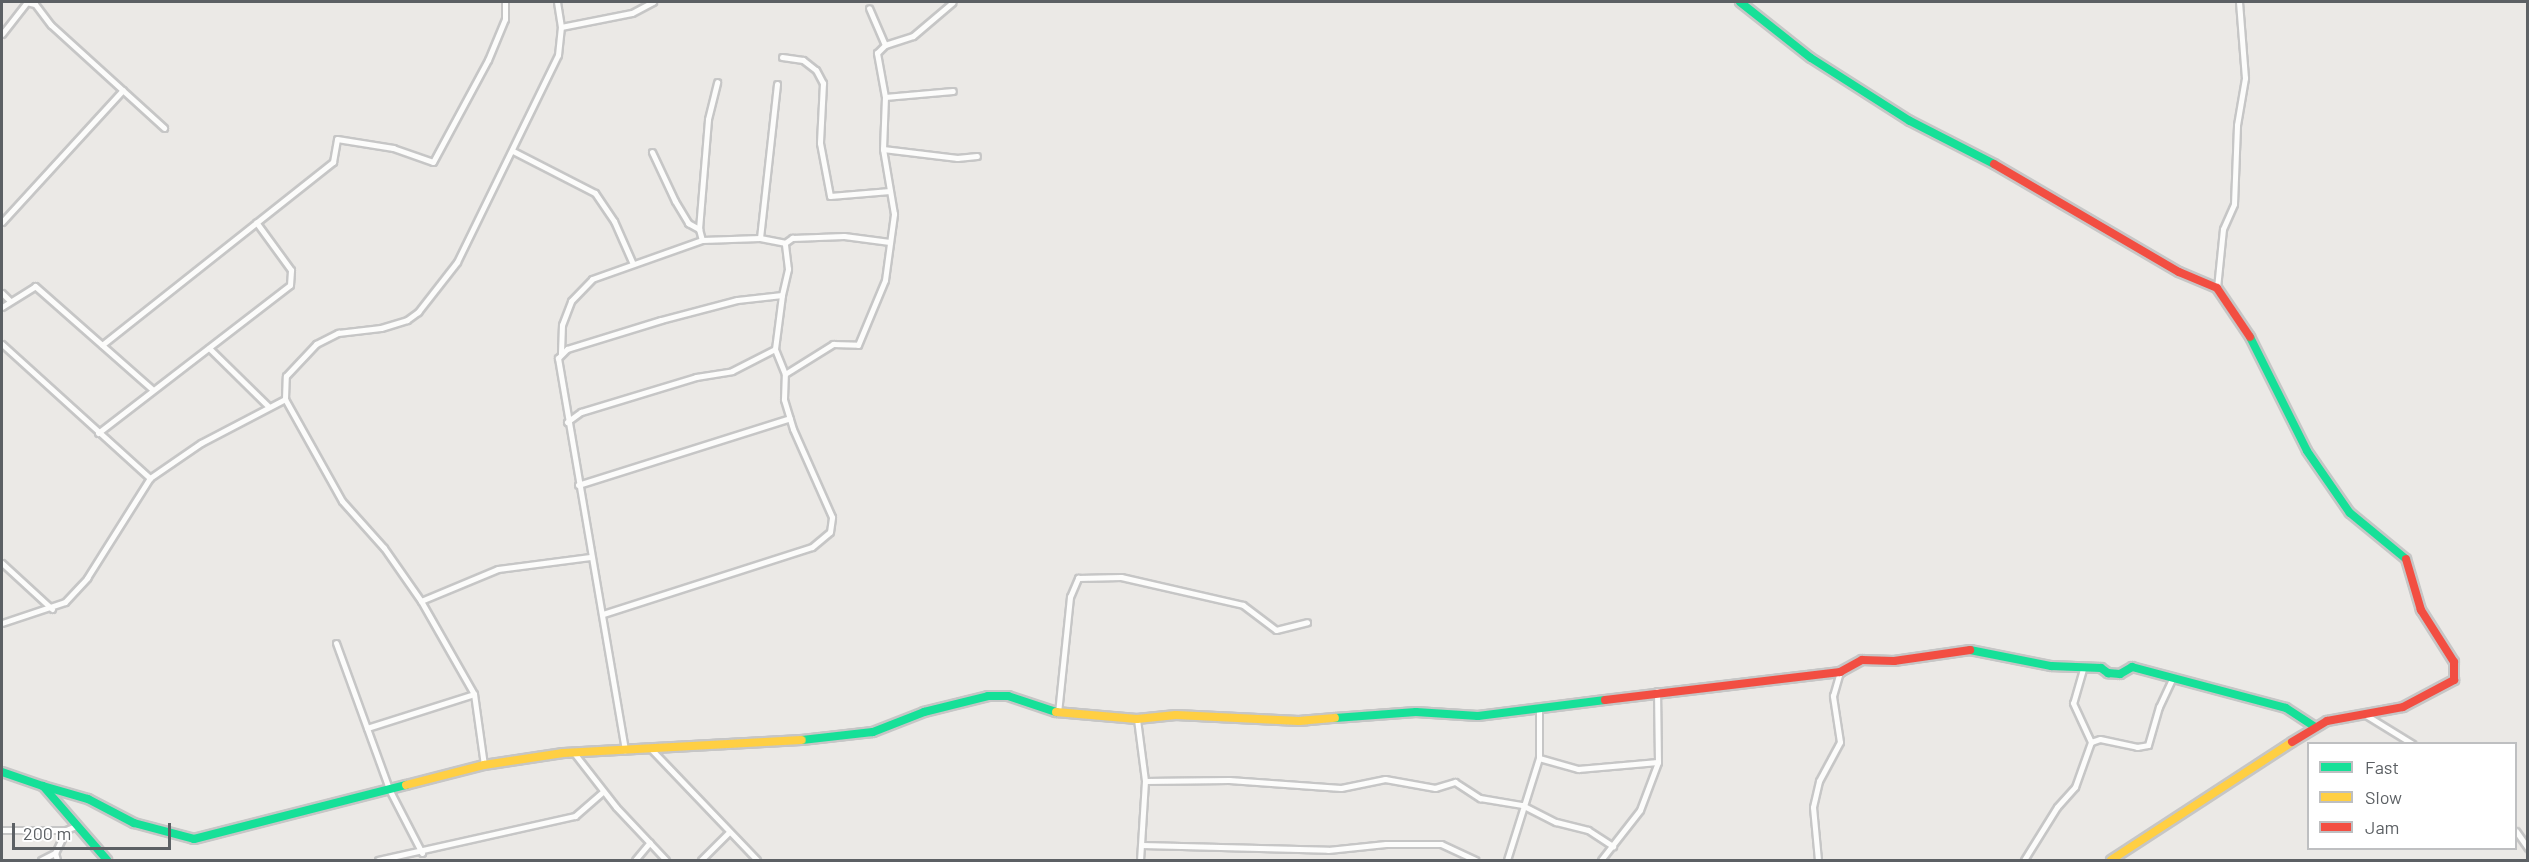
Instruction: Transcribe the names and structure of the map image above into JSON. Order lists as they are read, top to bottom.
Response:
{
  "legend": ["Fast", "Slow", "Jam"],
  "scale_bar": "200 m"
}
